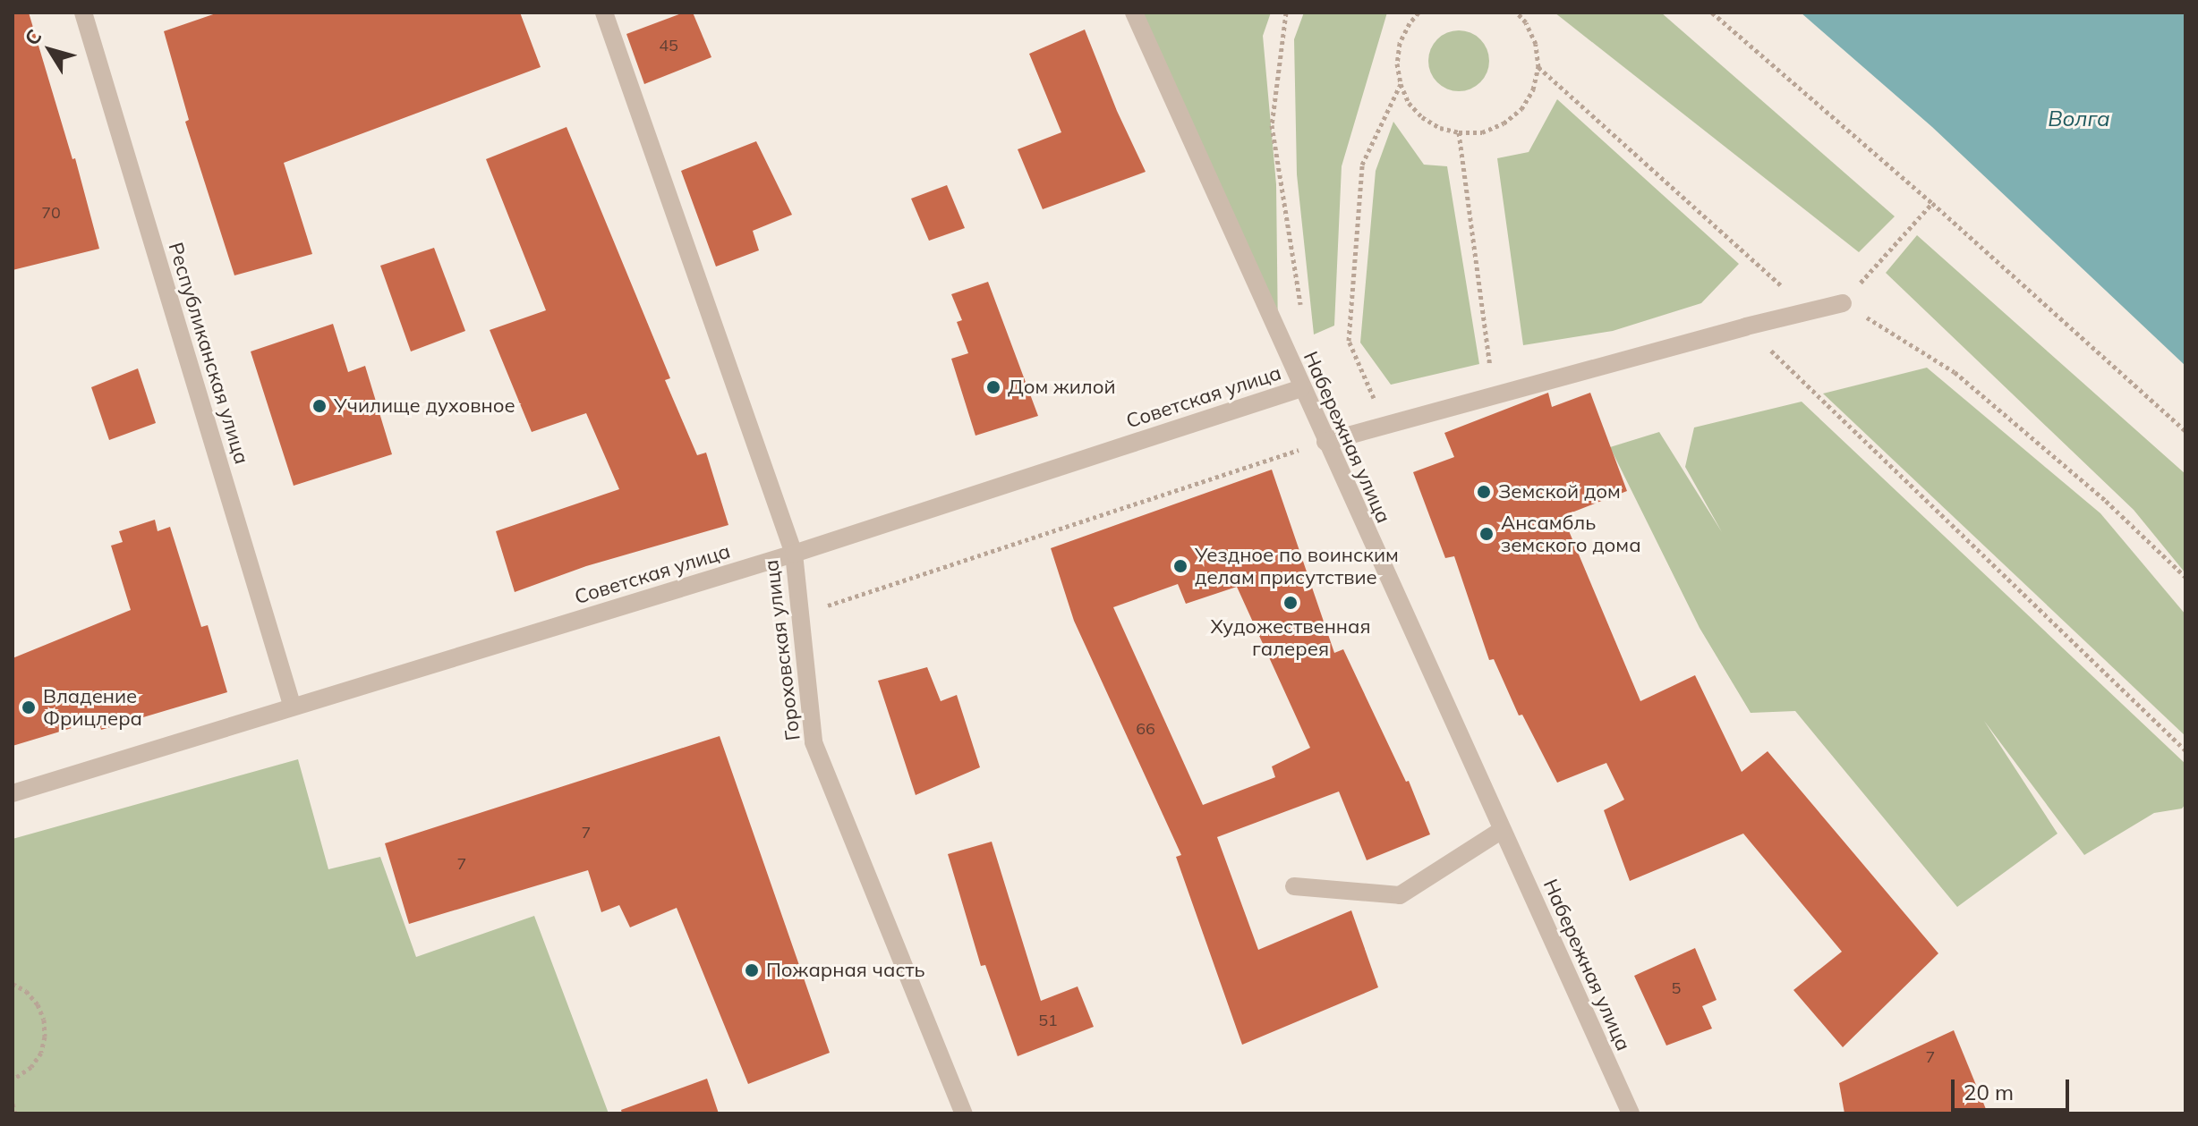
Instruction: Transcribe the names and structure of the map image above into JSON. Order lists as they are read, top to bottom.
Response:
{
  "streets": {
    "street": [
      "Республиканская улица",
      "Советская улица",
      "Набережная улица",
      "Гороховская улица"
    ]
  },
  "crossings": [
    ["Республиканская улица", "Советская улица"],
    ["Советская улица", "Набережная улица"],
    ["Советская улица", "Гороховская улица"]
  ],
  "water": ["Волга"],
  "places": [
    "Дом жилой",
    "Училище духовное",
    "Земской дом",
    "Ансамбль земского дома",
    "Уездное по воинским делам присутствие",
    "Художественная галерея",
    "Владение Фрицлера",
    "Пожарная часть"
  ],
  "house_numbers": [
    "45",
    "70",
    "66",
    "7",
    "7",
    "5",
    "51",
    "7"
  ],
  "scale_bar": "20 m",
  "north": "top left"
}
